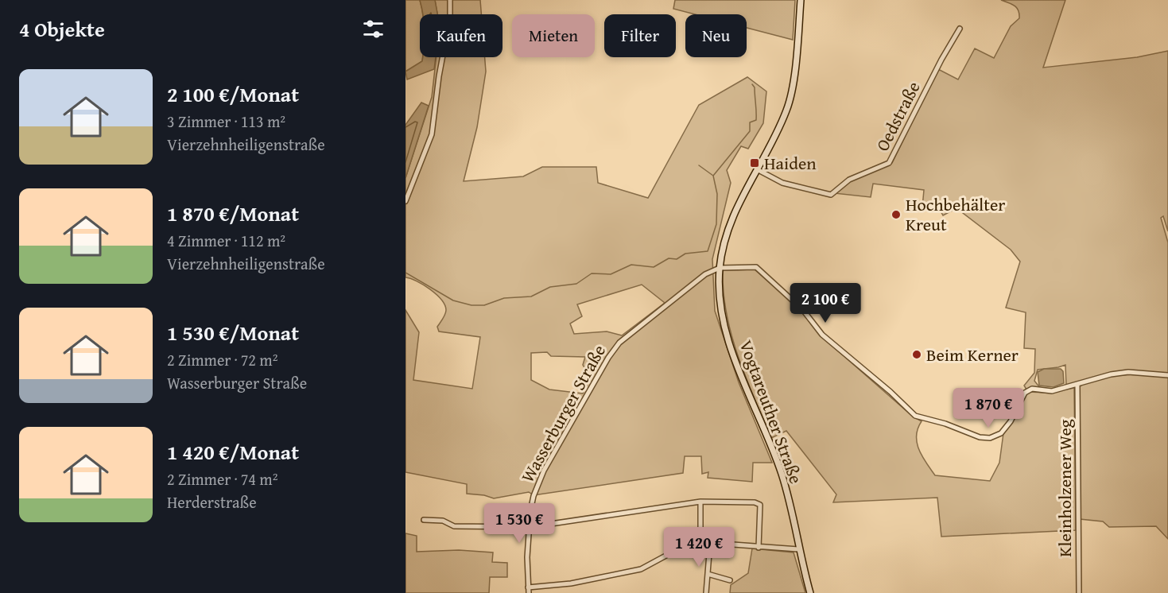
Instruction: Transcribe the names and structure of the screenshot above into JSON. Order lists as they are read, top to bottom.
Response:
{
  "streets": {
    "main road": ["Vogtareuther Straße"],
    "street": ["Oedstraße", "Wasserburger Straße", "Kleinholzener Weg"]
  },
  "crossings": [
    ["Vogtareuther Straße", "Wasserburger Straße"]
  ],
  "places": {
    "transit": ["Haiden"],
    "other": ["Hochbehälter Kreut", "Beim Kerner"]
  },
  "page": {
    "heading": "4 Objekte",
    "chip": [
      "Kaufen",
      "Mieten",
      "Filter",
      "Neu"
    ],
    "list": [
      {
        "name": "2 100 €/Monat",
        "note": "3 Zimmer · 113 m² · Vierzehnheiligenstraße"
      },
      {
        "name": "1 870 €/Monat",
        "note": "4 Zimmer · 112 m² · Vierzehnheiligenstraße"
      },
      {
        "name": "1 530 €/Monat",
        "note": "2 Zimmer · 72 m² · Wasserburger Straße"
      },
      {
        "name": "1 420 €/Monat",
        "note": "2 Zimmer · 74 m² · Herderstraße"
      }
    ],
    "price": [
      "2 100 €",
      "1 870 €",
      "1 530 €",
      "1 420 €"
    ]
  }
}
